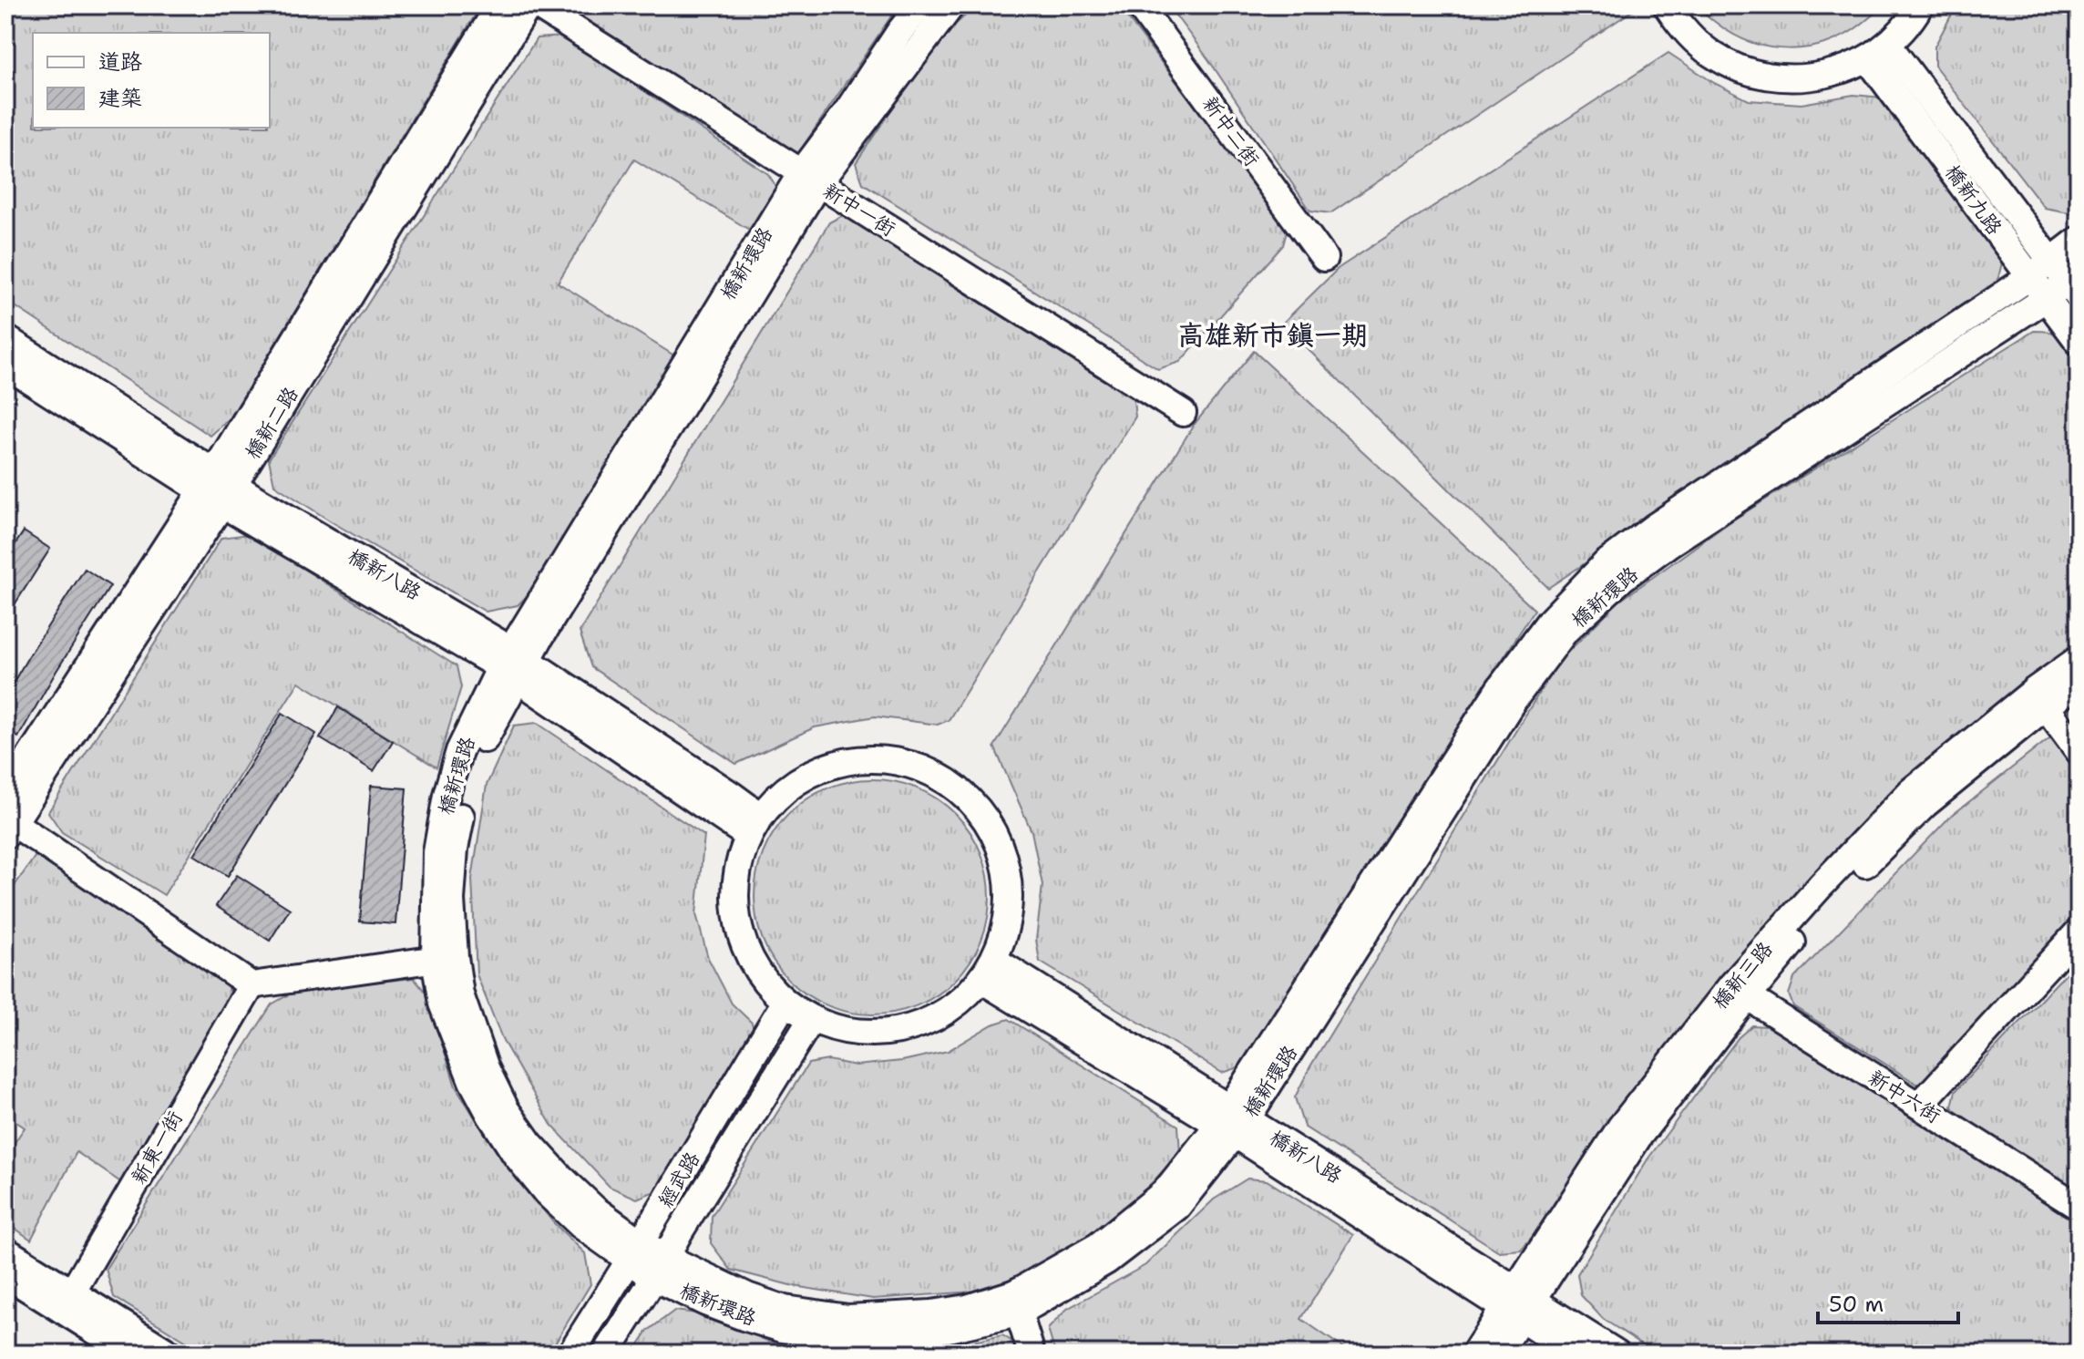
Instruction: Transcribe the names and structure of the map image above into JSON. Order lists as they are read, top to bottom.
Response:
{
  "streets": {
    "street": [
      "新中二街",
      "橋新九路",
      "新中一街",
      "橋新環路",
      "橋新二路",
      "橋新八路",
      "橋新三路",
      "新中六街",
      "新東一街",
      "經武路"
    ]
  },
  "crossings": [
    ["橋新九路", "橋新環路"],
    ["新中一街", "橋新環路"],
    ["橋新環路", "橋新八路"],
    ["橋新環路", "經武路"],
    ["橋新二路", "橋新八路"],
    ["橋新八路", "橋新三路"],
    ["橋新三路", "新中六街"]
  ],
  "districts": ["高雄新市鎮一期"],
  "legend": ["道路", "建築"],
  "scale_bar": "50 m"
}
